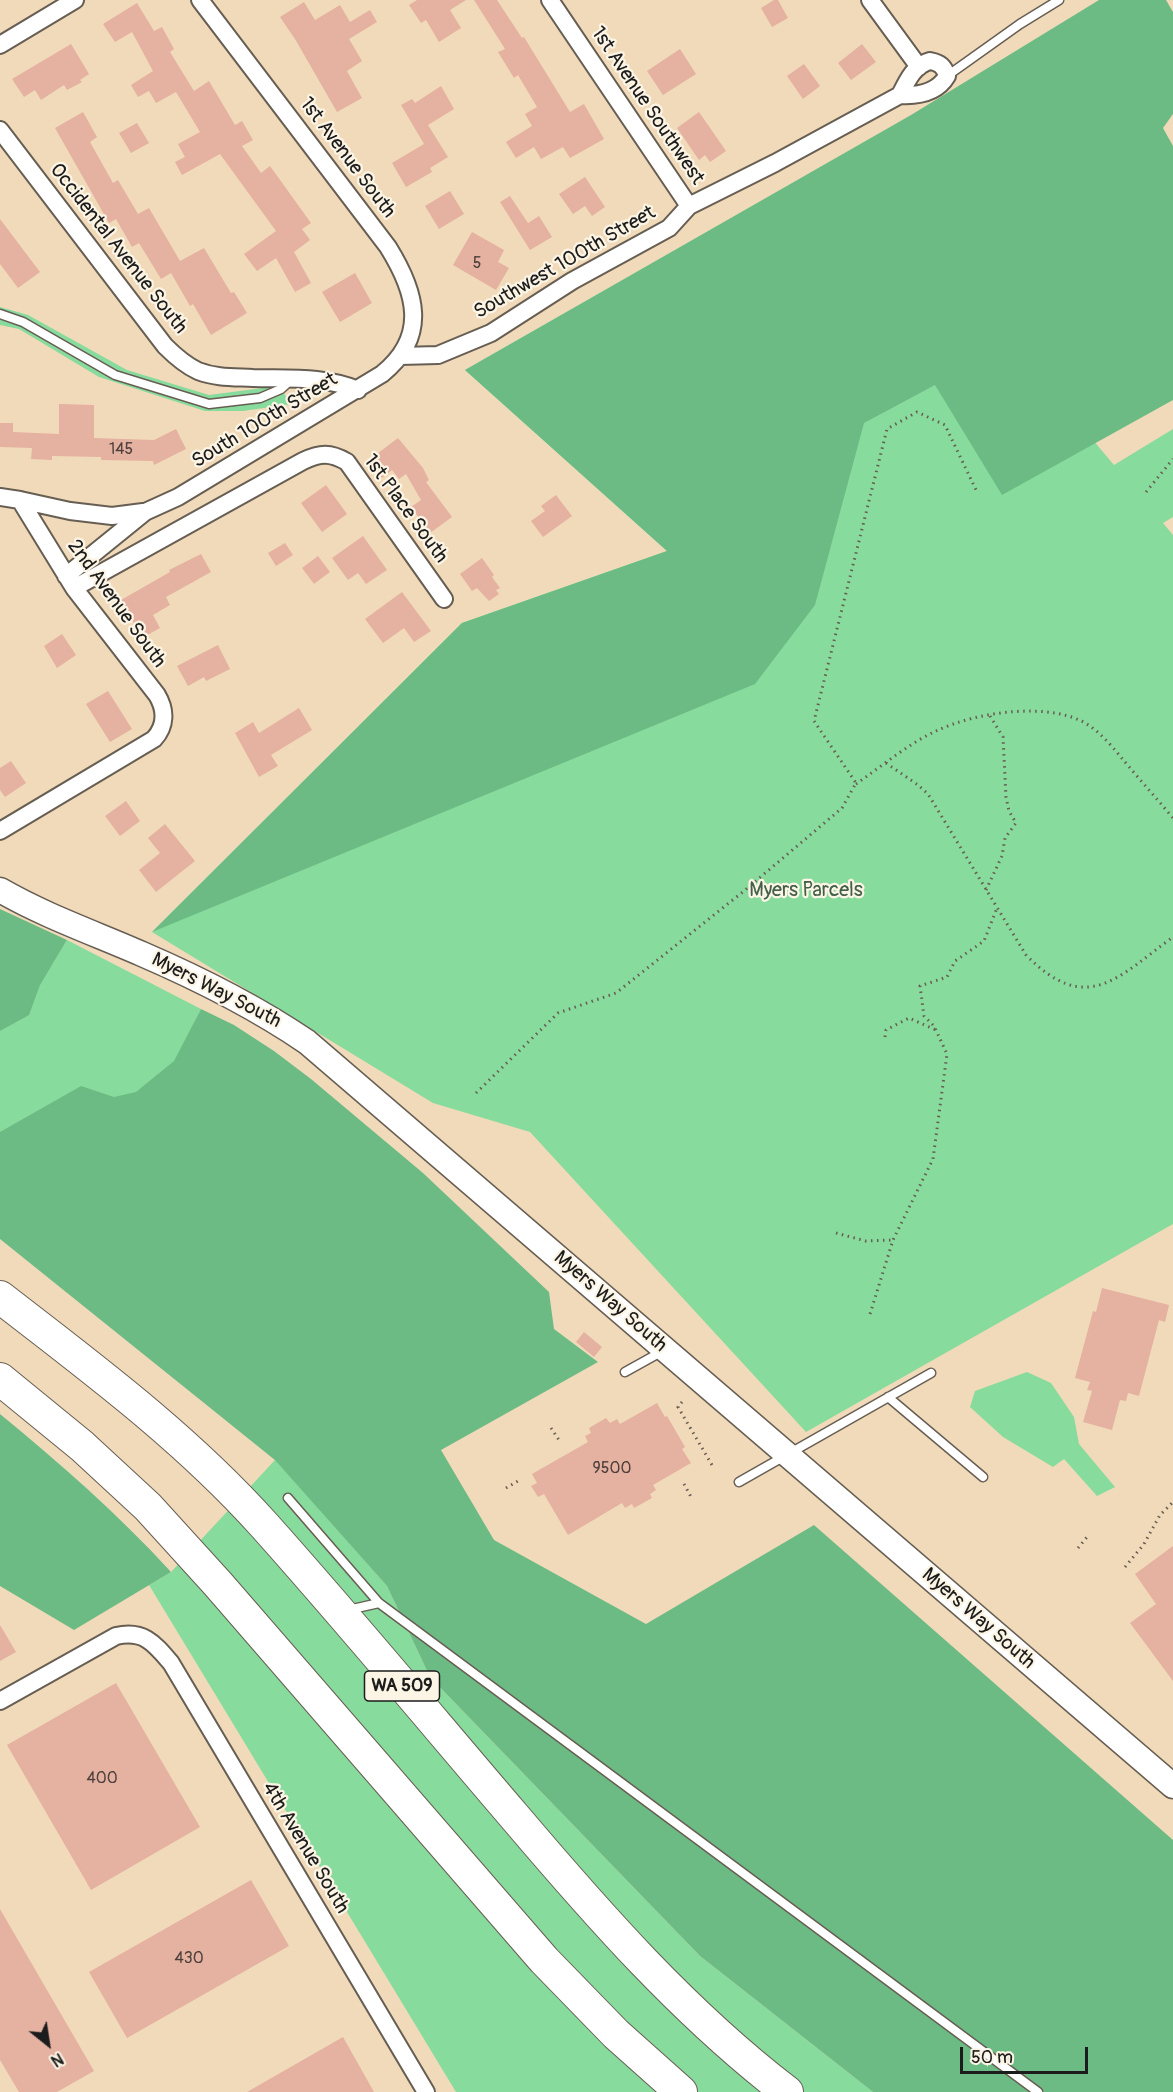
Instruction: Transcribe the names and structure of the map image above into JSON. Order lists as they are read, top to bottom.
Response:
{
  "streets": {
    "highway": ["WA 509"],
    "main road": ["Myers Way South"],
    "street": [
      "1st Avenue Southwest",
      "1st Avenue South",
      "Occidental Avenue South",
      "Southwest 100th Street",
      "South 100th Street",
      "1st Place South",
      "2nd Avenue South",
      "4th Avenue South"
    ]
  },
  "crossings": [
    ["1st Avenue Southwest", "Southwest 100th Street"],
    ["1st Avenue South", "Southwest 100th Street"],
    ["1st Avenue South", "South 100th Street"],
    ["Occidental Avenue South", "South 100th Street"],
    ["Southwest 100th Street", "South 100th Street"],
    ["South 100th Street", "1st Place South"],
    ["South 100th Street", "2nd Avenue South"],
    ["1st Place South", "2nd Avenue South"]
  ],
  "parks": ["Myers Parcels"],
  "house_numbers": [
    "5",
    "145",
    "9500",
    "400",
    "430"
  ],
  "scale_bar": "50 m",
  "north": "bottom right"
}
